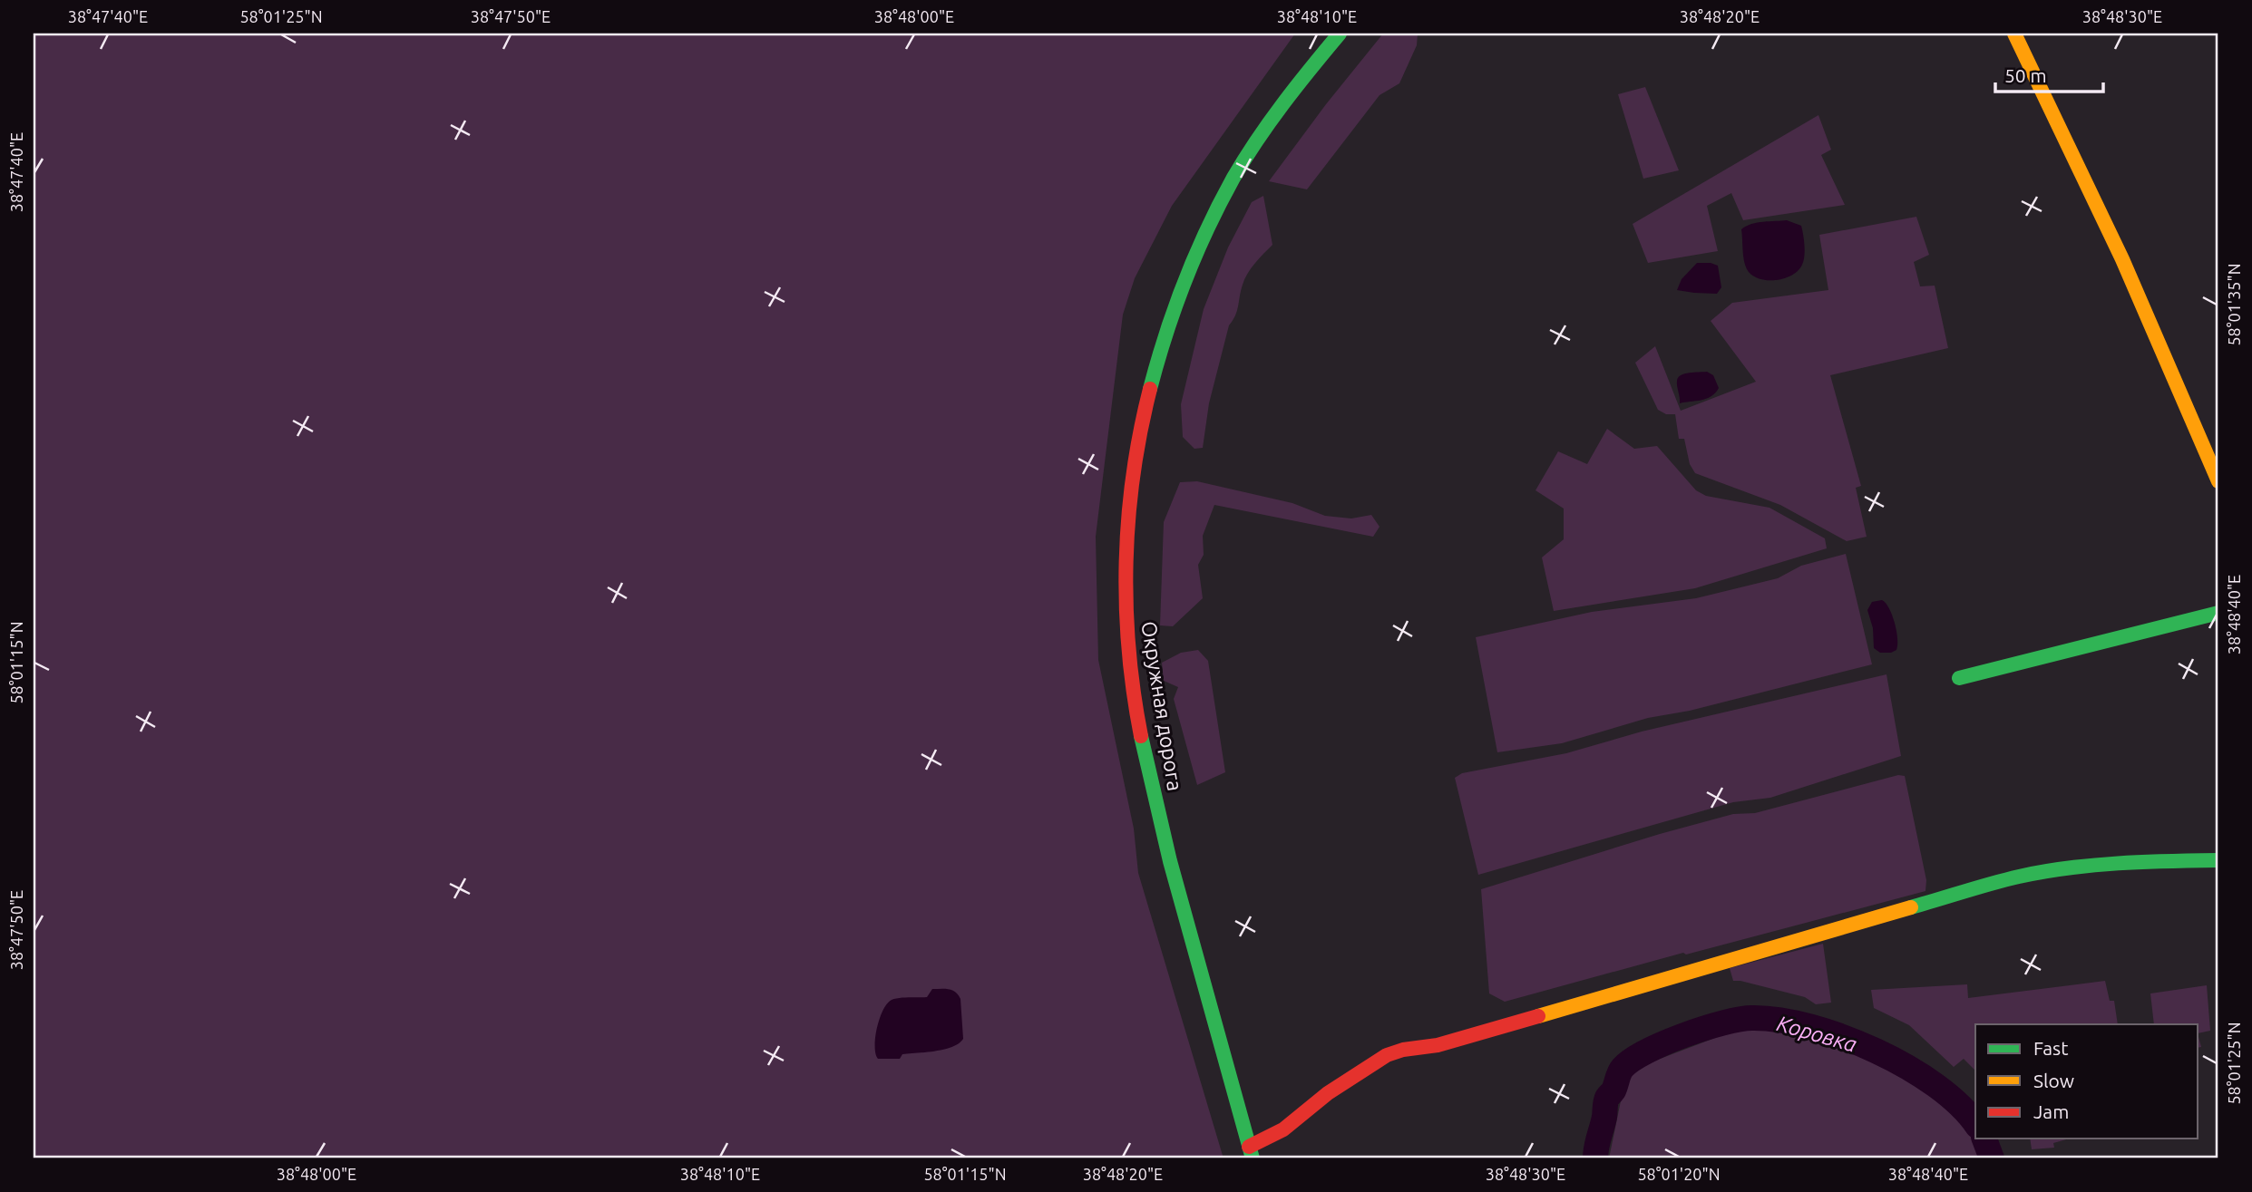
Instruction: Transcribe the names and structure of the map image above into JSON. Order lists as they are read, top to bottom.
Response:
{
  "streets": {
    "street": ["Окружная дорога"]
  },
  "water": ["Коровка"],
  "legend": ["Fast", "Slow", "Jam"],
  "scale_bar": "50 m",
  "coordinates": [
    "38°47'40\"E",
    "58°01'25\"N",
    "38°47'50\"E",
    "38°48'00\"E",
    "38°48'10\"E",
    "38°48'20\"E",
    "38°48'30\"E",
    "58°01'35\"N",
    "38°48'40\"E",
    "58°01'15\"N",
    "58°01'20\"N"
  ]
}
